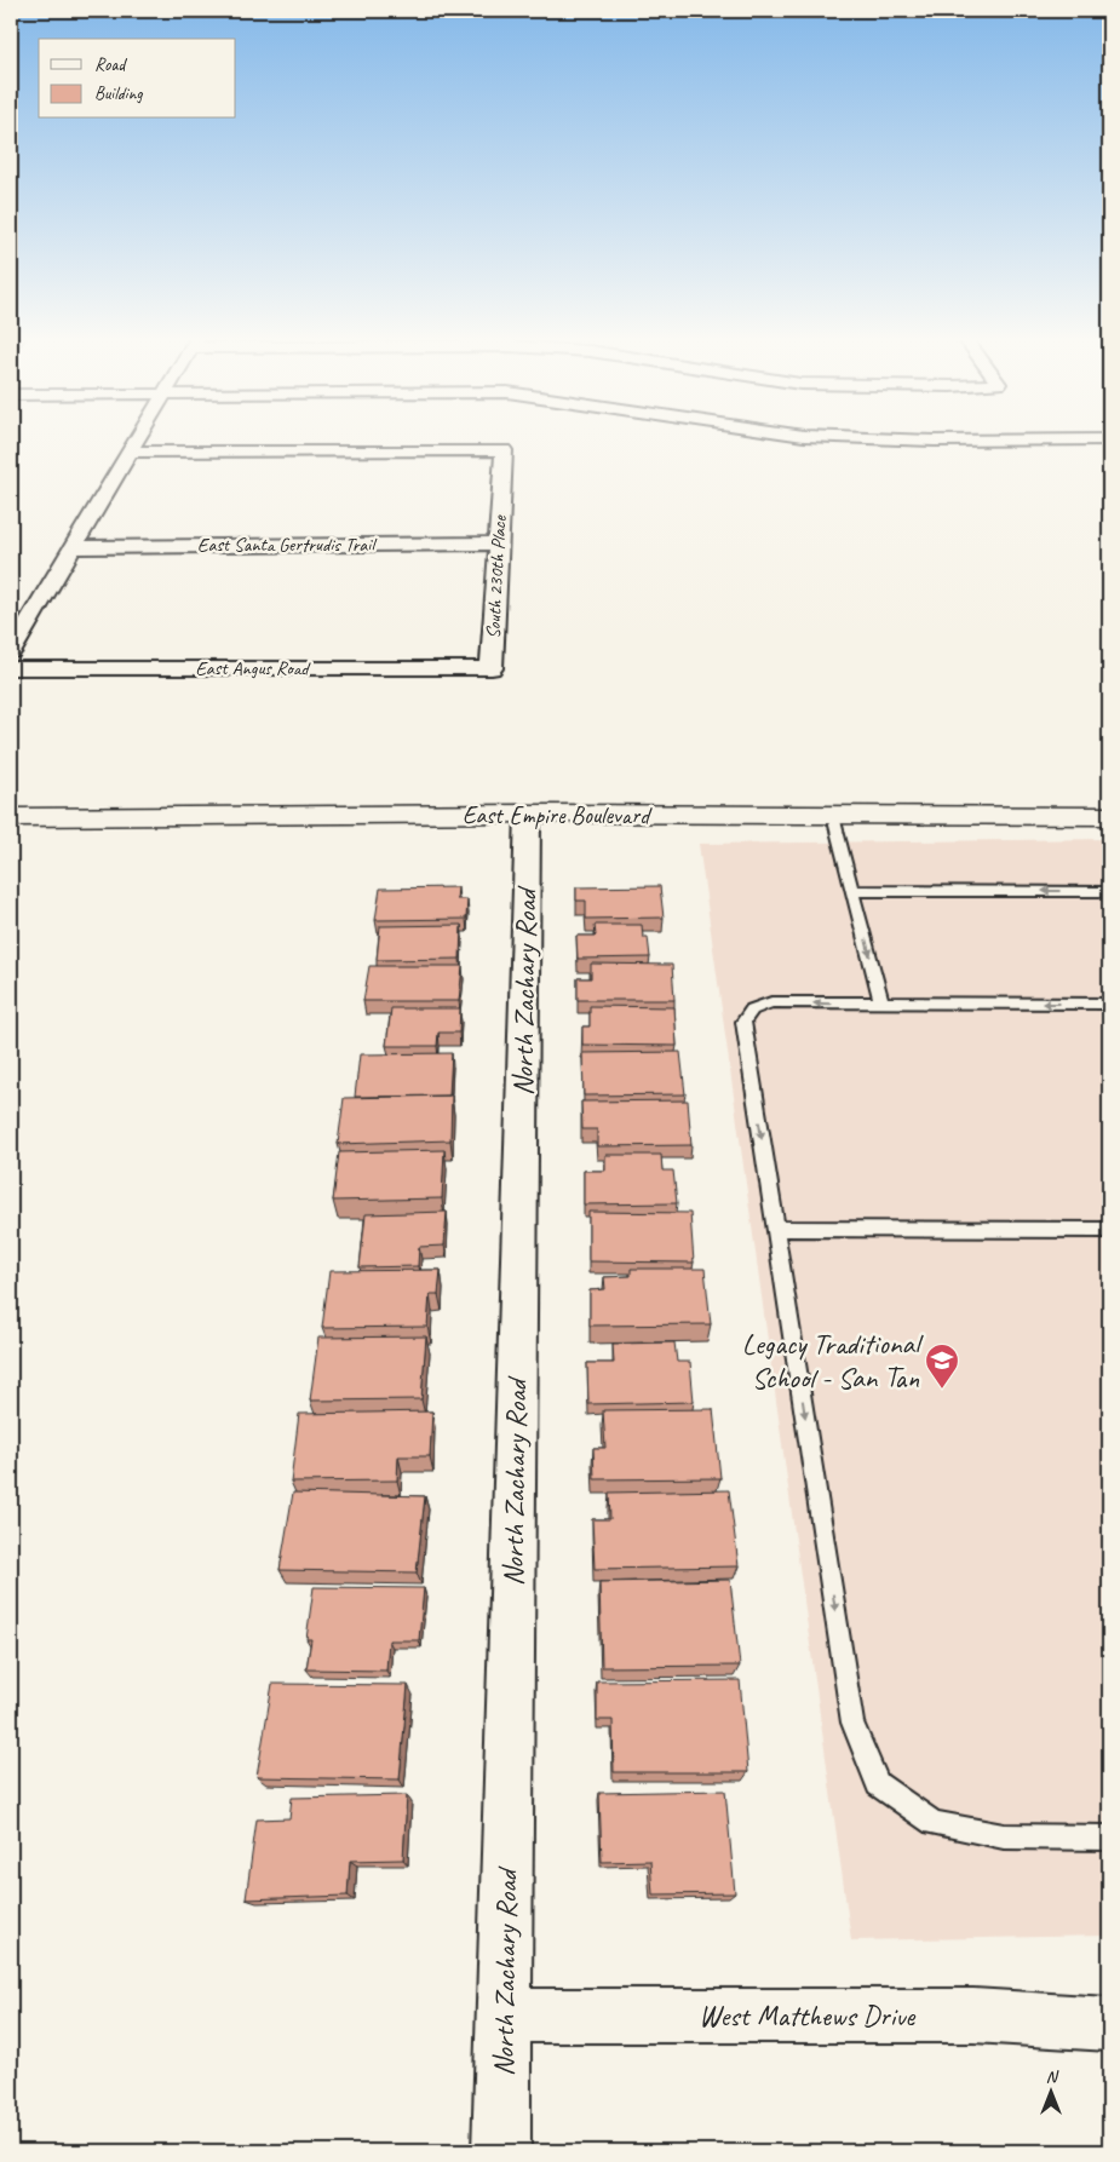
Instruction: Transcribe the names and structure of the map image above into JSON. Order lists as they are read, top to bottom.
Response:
{
  "streets": {
    "street": [
      "East Santa Gertrudis Trail",
      "South 230th Place",
      "East Angus Road",
      "East Empire Boulevard",
      "North Zachary Road",
      "West Matthews Drive"
    ]
  },
  "crossings": [
    ["East Santa Gertrudis Trail", "South 230th Place"],
    ["South 230th Place", "East Angus Road"],
    ["East Empire Boulevard", "North Zachary Road"],
    ["North Zachary Road", "West Matthews Drive"]
  ],
  "places": {
    "school or university": ["Legacy Traditional School - San Tan"]
  },
  "legend": ["Road", "Building"],
  "north": "top"
}
